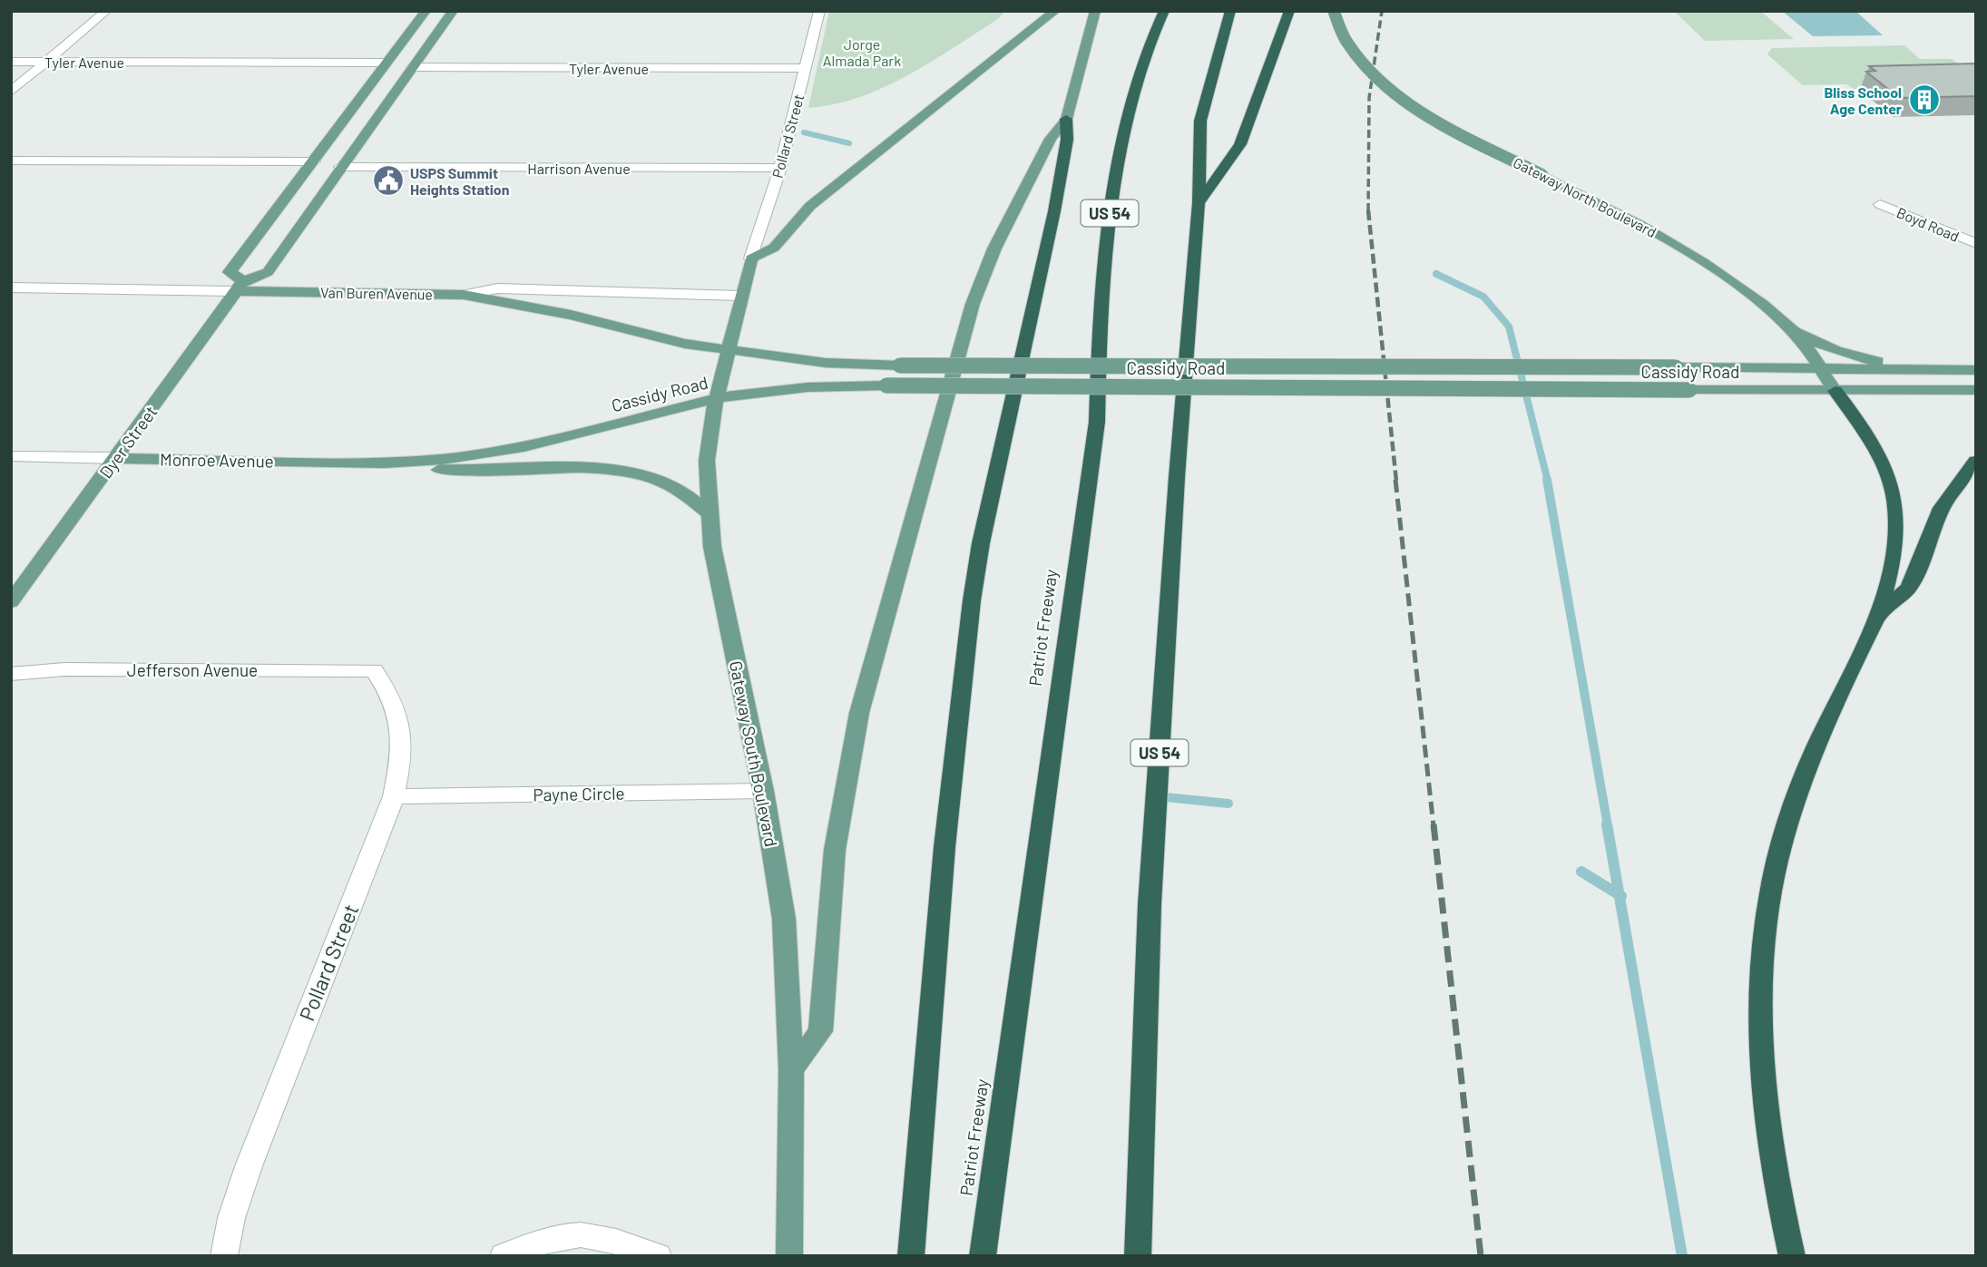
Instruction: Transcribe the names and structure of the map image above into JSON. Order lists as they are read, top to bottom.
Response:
{
  "streets": {
    "highway": ["US 54", "Patriot Freeway"],
    "main road": [
      "Gateway North Boulevard",
      "Van Buren Avenue",
      "Cassidy Road",
      "Dyer Street",
      "Monroe Avenue",
      "Gateway South Boulevard"
    ],
    "street": [
      "Tyler Avenue",
      "Pollard Street",
      "Harrison Avenue",
      "Boyd Road",
      "Jefferson Avenue",
      "Payne Circle"
    ]
  },
  "crossings": [
    ["Tyler Avenue", "Pollard Street"],
    ["Tyler Avenue", "Dyer Street"],
    ["Pollard Street", "Harrison Avenue"],
    ["Pollard Street", "Jefferson Avenue"],
    ["Pollard Street", "Gateway South Boulevard"],
    ["Pollard Street", "Payne Circle"],
    ["Harrison Avenue", "Dyer Street"],
    ["Gateway North Boulevard", "Cassidy Road"],
    ["Van Buren Avenue", "Cassidy Road"],
    ["Van Buren Avenue", "Dyer Street"],
    ["Van Buren Avenue", "Gateway South Boulevard"],
    ["Cassidy Road", "Monroe Avenue"],
    ["Cassidy Road", "Gateway South Boulevard"],
    ["Dyer Street", "Monroe Avenue"],
    ["Gateway South Boulevard", "Payne Circle"]
  ],
  "parks": ["Jorge Almada Park"],
  "places": {
    "building": ["Bliss School Age Center"],
    "public building": ["USPS Summit Heights Station"]
  }
}
